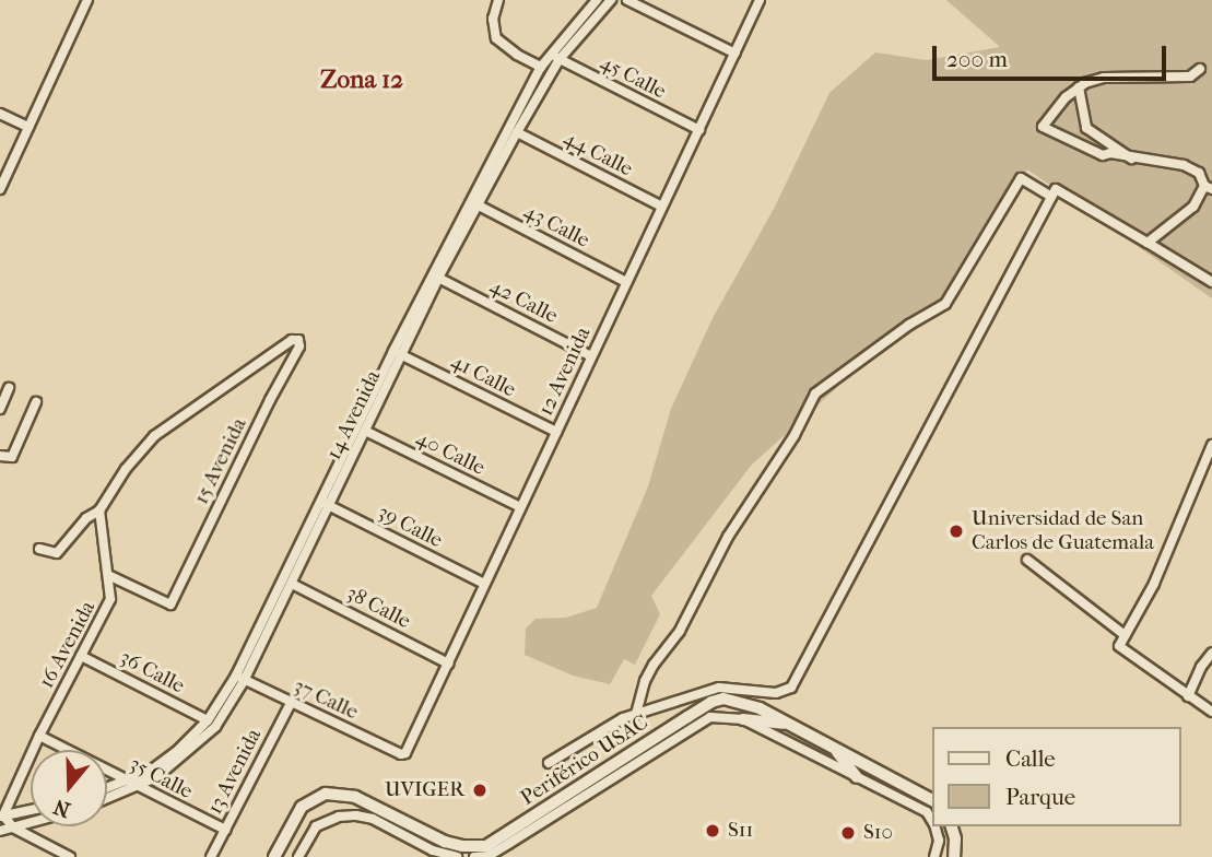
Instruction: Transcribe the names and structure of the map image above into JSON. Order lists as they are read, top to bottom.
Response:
{
  "streets": {
    "street": [
      "45 Calle",
      "44 Calle",
      "43 Calle",
      "42 Calle",
      "12 Avenida",
      "41 Calle",
      "14 Avenida",
      "40 Calle",
      "15 Avenida",
      "39 Calle",
      "38 Calle",
      "16 Avenida",
      "36 Calle",
      "37 Calle",
      "Periférico USAC",
      "13 Avenida",
      "35 Calle"
    ]
  },
  "crossings": [
    ["45 Calle", "12 Avenida"],
    ["45 Calle", "14 Avenida"],
    ["44 Calle", "12 Avenida"],
    ["44 Calle", "14 Avenida"],
    ["43 Calle", "12 Avenida"],
    ["43 Calle", "14 Avenida"],
    ["42 Calle", "12 Avenida"],
    ["42 Calle", "14 Avenida"],
    ["12 Avenida", "41 Calle"],
    ["12 Avenida", "40 Calle"],
    ["12 Avenida", "39 Calle"],
    ["12 Avenida", "38 Calle"],
    ["12 Avenida", "37 Calle"],
    ["41 Calle", "14 Avenida"],
    ["14 Avenida", "40 Calle"],
    ["14 Avenida", "39 Calle"],
    ["14 Avenida", "38 Calle"],
    ["14 Avenida", "36 Calle"],
    ["14 Avenida", "37 Calle"],
    ["14 Avenida", "35 Calle"],
    ["15 Avenida", "16 Avenida"],
    ["16 Avenida", "36 Calle"],
    ["16 Avenida", "35 Calle"],
    ["37 Calle", "13 Avenida"],
    ["13 Avenida", "35 Calle"]
  ],
  "districts": ["Zona 12"],
  "places": [
    "Universidad de San Carlos de Guatemala",
    "UVIGER",
    "S11",
    "S10"
  ],
  "legend": ["Calle", "Parque"],
  "scale_bar": "200 m",
  "north": "bottom"
}
